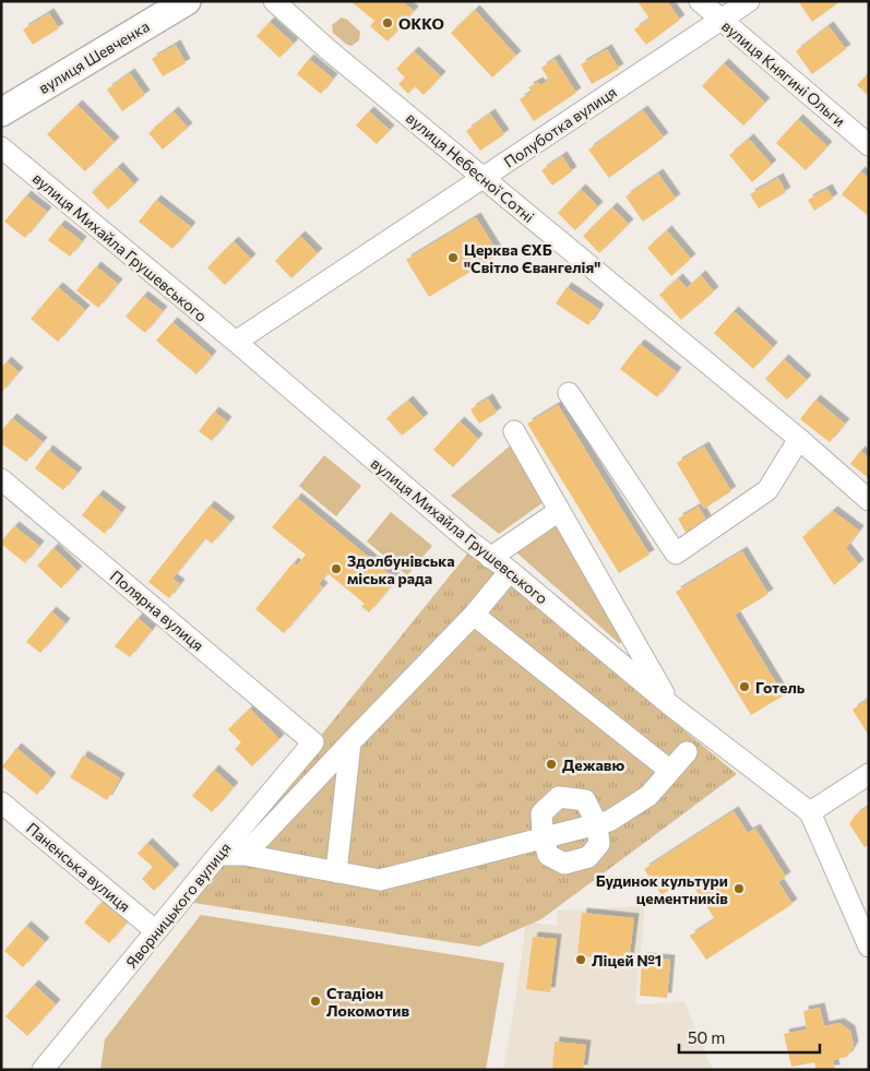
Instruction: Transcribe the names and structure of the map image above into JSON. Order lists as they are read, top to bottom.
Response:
{
  "streets": {
    "main road": ["вулиця Шевченка"],
    "street": [
      "вулиця Княгині Ольги",
      "Полуботка вулиця",
      "вулиця Небесної Сотні",
      "вулиця Михайла Грушевського",
      "Полярна вулиця",
      "Паненська вулиця",
      "Яворницького вулиця"
    ]
  },
  "crossings": [
    ["вулиця Княгині Ольги", "Полуботка вулиця"],
    ["Полуботка вулиця", "вулиця Небесної Сотні"],
    ["Полуботка вулиця", "вулиця Михайла Грушевського"],
    ["Полярна вулиця", "Яворницького вулиця"],
    ["Паненська вулиця", "Яворницького вулиця"]
  ],
  "places": [
    "ОККО",
    "Церква ЄХБ \"Світло Євангелія\"",
    "Здолбунівська міська рада",
    "Готель",
    "Дежавю",
    "Будинок культури цементників",
    "Ліцей №1",
    "Стадіон Локомотив"
  ],
  "scale_bar": "50 m"
}
